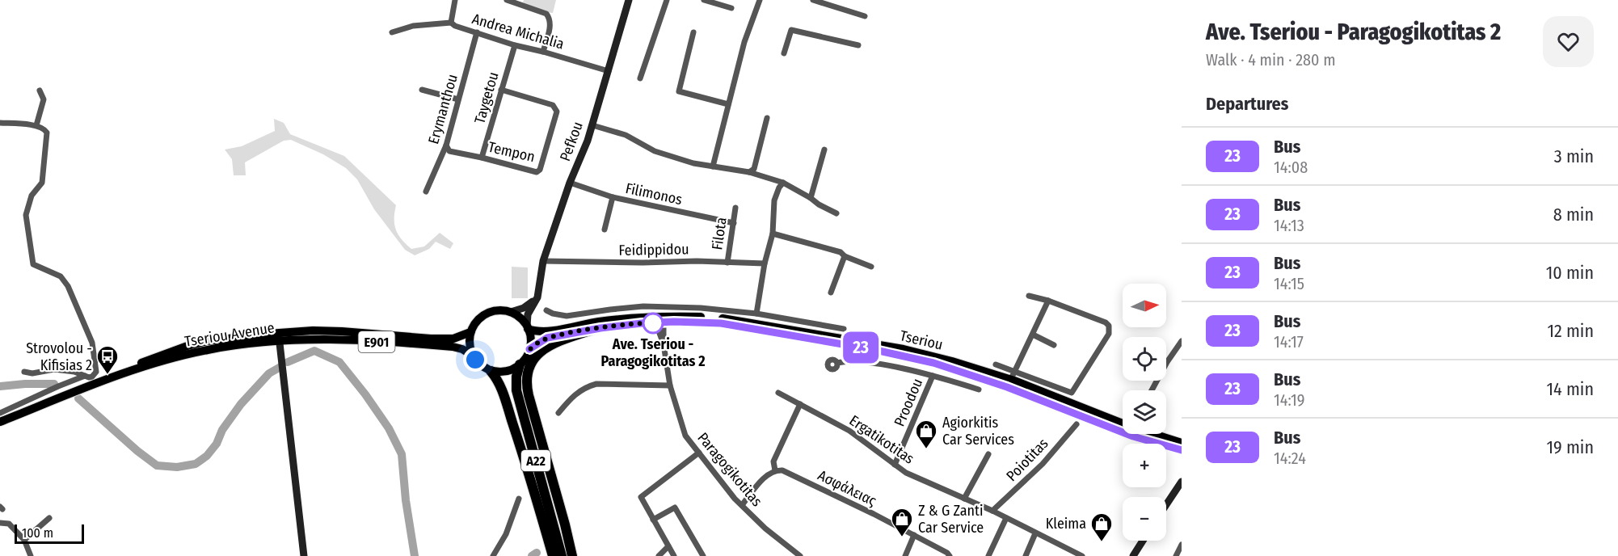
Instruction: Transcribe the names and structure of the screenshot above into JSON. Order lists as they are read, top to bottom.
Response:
{
  "streets": {
    "highway": ["A22"],
    "main road": [
      "Pefkou",
      "Tseriou Avenue",
      "Tseriou",
      "E901"
    ],
    "street": [
      "Andrea Michalia",
      "Taygetou",
      "Erymanthou",
      "Tempon",
      "Filimonos",
      "Filota",
      "Feidippidou",
      "Proodou",
      "Ergatikotitas",
      "Poiotitas",
      "Paragogikotitas",
      "Ασφάλειας"
    ]
  },
  "crossings": [
    ["Andrea Michalia", "Taygetou"],
    ["Andrea Michalia", "Erymanthou"],
    ["Andrea Michalia", "Pefkou"],
    ["Taygetou", "Tempon"],
    ["Erymanthou", "Tempon"],
    ["Pefkou", "Filimonos"],
    ["Pefkou", "Feidippidou"],
    ["Pefkou", "Tseriou Avenue"],
    ["Pefkou", "Tseriou"],
    ["Pefkou", "A22"],
    ["Filimonos", "Filota"],
    ["Filota", "Feidippidou"],
    ["Tseriou Avenue", "Tseriou"],
    ["Tseriou Avenue", "A22"],
    ["Tseriou", "A22"],
    ["Tseriou", "Paragogikotitas"],
    ["Proodou", "Ergatikotitas"],
    ["Ergatikotitas", "Poiotitas"]
  ],
  "places": {
    "other": ["Ave. Tseriou - Paragogikotitas 2"],
    "bus stop": ["Strovolou - Kifisias 2"],
    "shop": ["Agiorkitis Car Services", "Z & G Zanti Car Service", "Kleima"]
  },
  "lines": ["bus line 23"],
  "scale_bar": "100 m",
  "north": "right",
  "page": {
    "on_map": "23",
    "heading": [
      ["Ave. Tseriou - Paragogikotitas 2", "Walk · 4 min · 280 m"],
      "Departures"
    ],
    "list": [
      {
        "mark": "23",
        "name": "Bus",
        "note": "14:08",
        "value": "3 min"
      },
      {
        "mark": "23",
        "name": "Bus",
        "note": "14:13",
        "value": "8 min"
      },
      {
        "mark": "23",
        "name": "Bus",
        "note": "14:15",
        "value": "10 min"
      },
      {
        "mark": "23",
        "name": "Bus",
        "note": "14:17",
        "value": "12 min"
      },
      {
        "mark": "23",
        "name": "Bus",
        "note": "14:19",
        "value": "14 min"
      },
      {
        "mark": "23",
        "name": "Bus",
        "note": "14:24",
        "value": "19 min"
      }
    ],
    "map_buttons": ["+", "−"],
    "scale": "100 m"
  }
}
